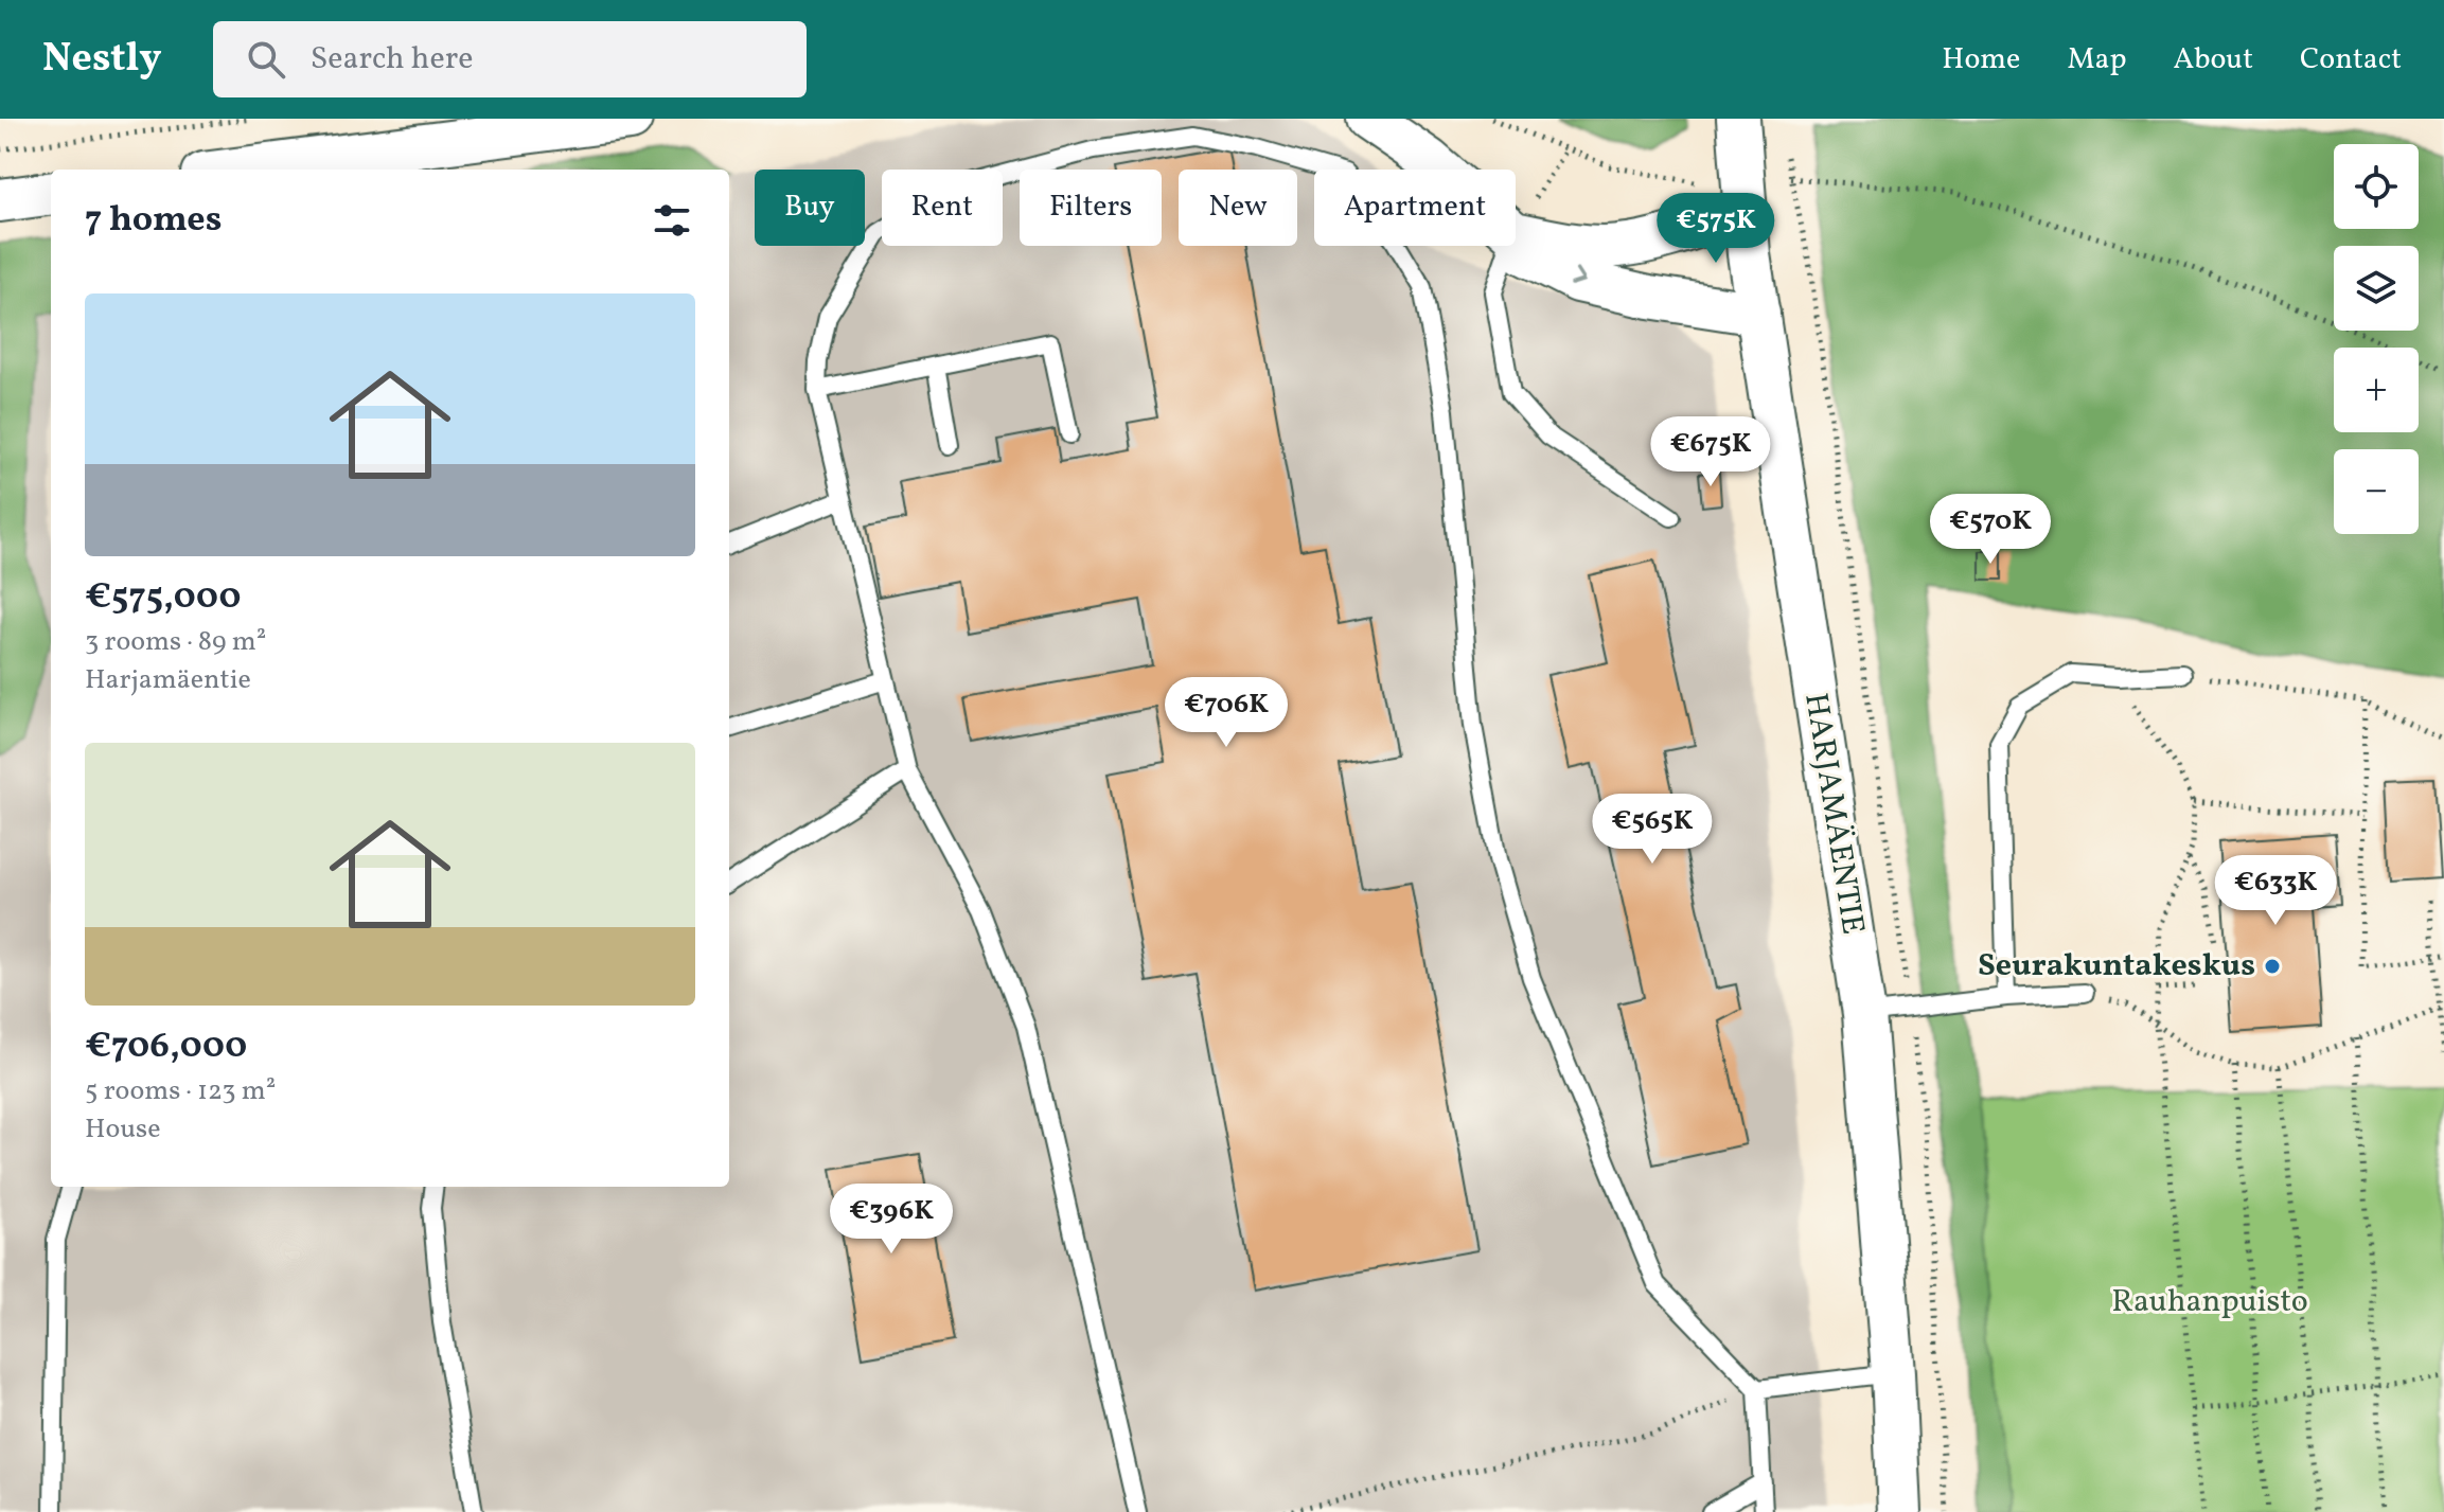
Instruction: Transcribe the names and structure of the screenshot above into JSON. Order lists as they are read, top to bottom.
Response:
{
  "streets": {
    "street": ["HARJAMÄENTIE"]
  },
  "parks": ["Rauhanpuisto"],
  "places": ["Seurakuntakeskus"],
  "page": {
    "header": "Nestly",
    "search": "Search here",
    "nav": [
      "Home",
      "Map",
      "About",
      "Contact"
    ],
    "map_buttons": ["+", "−"],
    "chip": [
      "Buy",
      "Rent",
      "Filters",
      "New",
      "Apartment"
    ],
    "heading": "7 homes",
    "price": [
      "€575K",
      "€675K",
      "€570K",
      "€706K",
      "€565K",
      "€633K",
      "€396K"
    ],
    "list": [
      {
        "name": "€575,000",
        "note": "3 rooms · 89 m² · Harjamäentie"
      },
      {
        "name": "€706,000",
        "note": "5 rooms · 123 m² · House"
      }
    ]
  }
}
